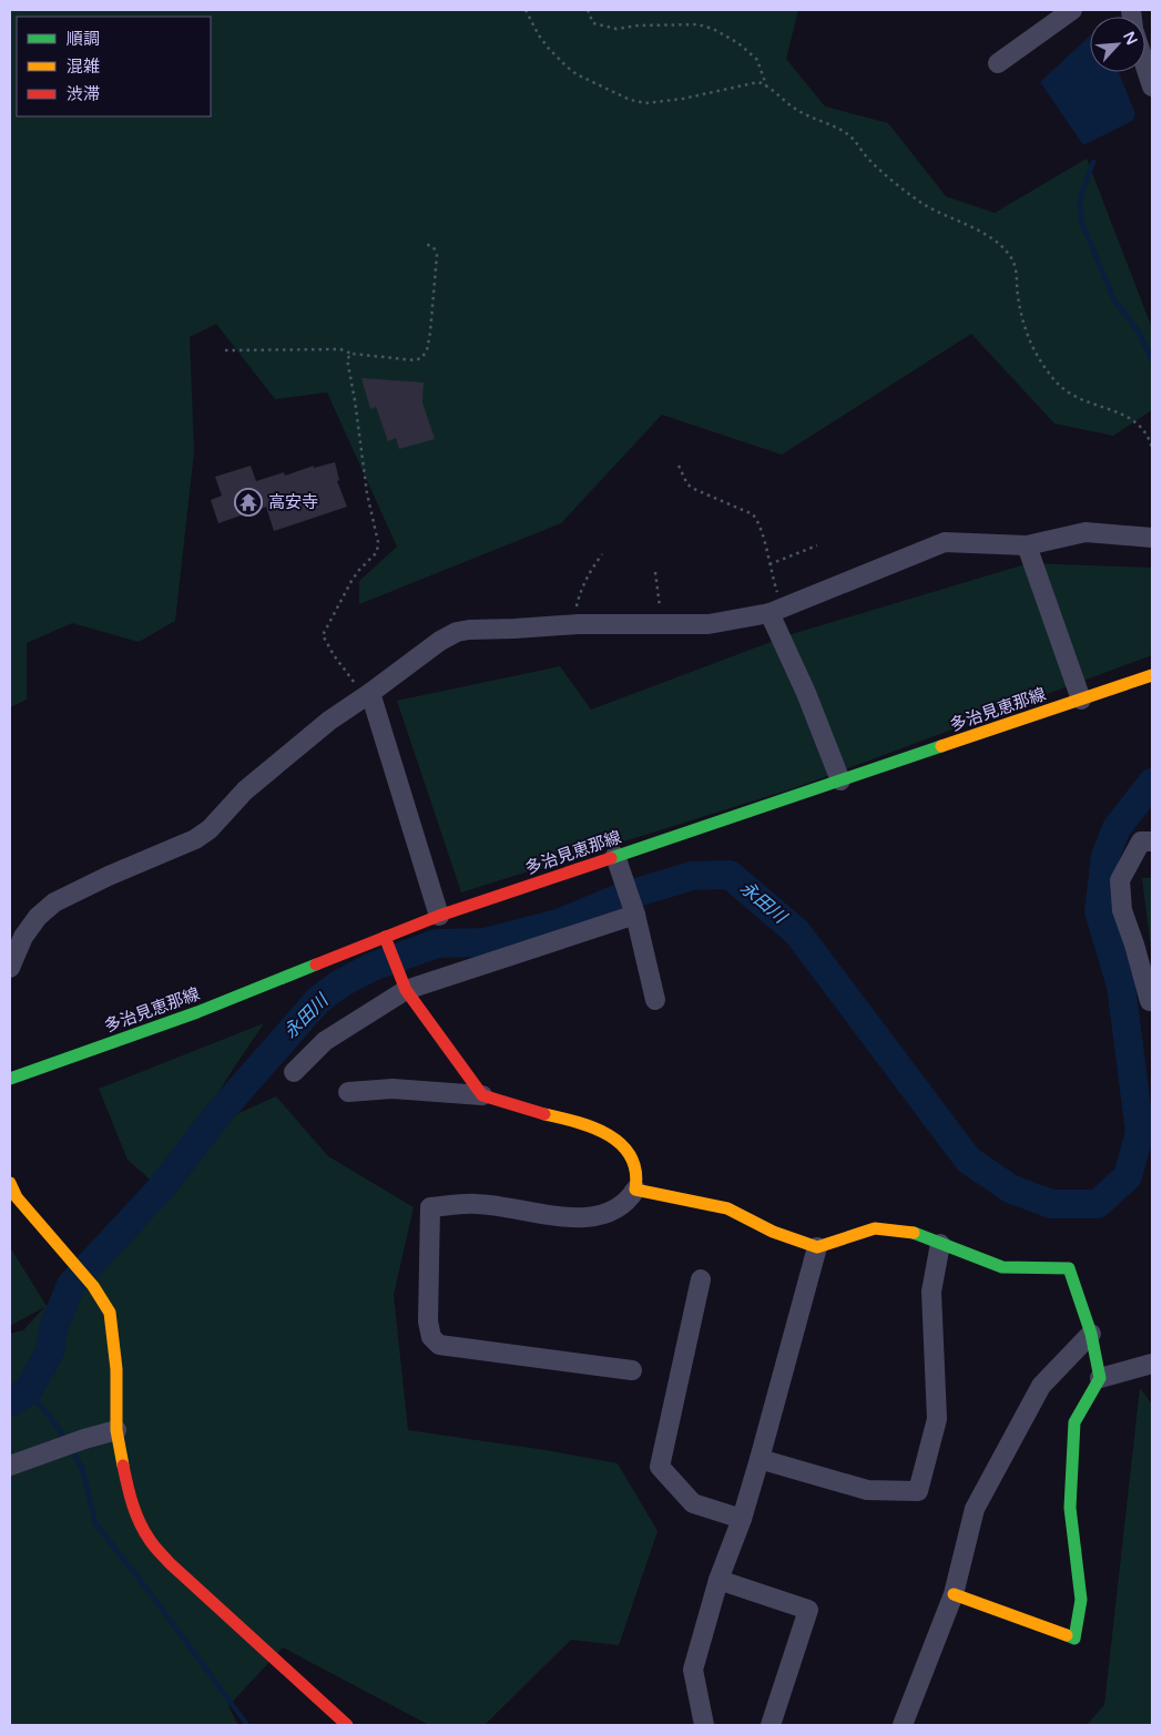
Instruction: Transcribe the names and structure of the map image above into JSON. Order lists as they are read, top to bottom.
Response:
{
  "streets": {
    "street": ["多治見恵那線"]
  },
  "water": ["永田川"],
  "places": {
    "temple": ["高安寺"]
  },
  "legend": ["順調", "混雑", "渋滞"],
  "north": "top right"
}
